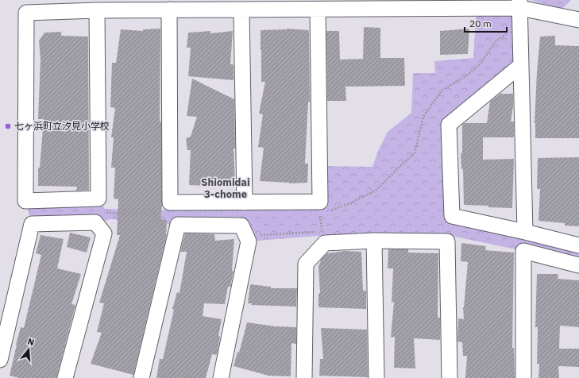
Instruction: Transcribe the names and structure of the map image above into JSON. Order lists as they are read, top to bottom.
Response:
{
  "districts": ["Shiomidai 3-chome"],
  "places": ["七ヶ浜町立汐見小学校"],
  "scale_bar": "20 m",
  "north": "top"
}
